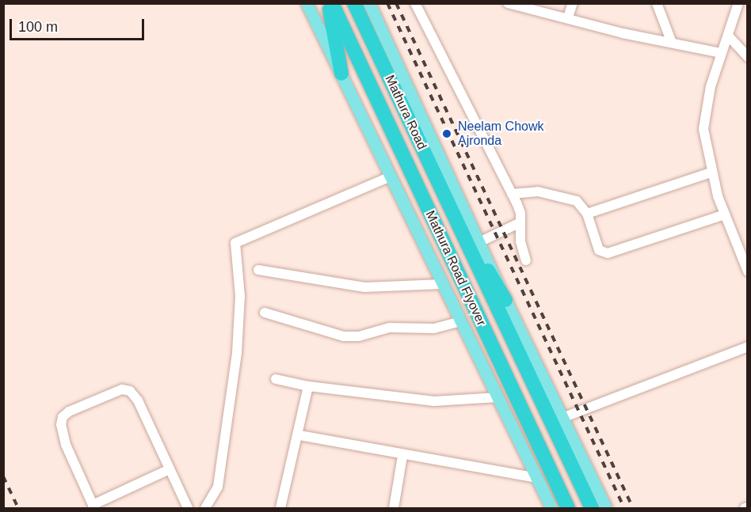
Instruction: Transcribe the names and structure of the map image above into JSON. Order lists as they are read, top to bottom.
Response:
{
  "streets": {
    "highway": ["Mathura Road", "Mathura Road Flyover"]
  },
  "crossings": [
    ["Mathura Road", "Mathura Road Flyover"]
  ],
  "places": ["Neelam Chowk Ajronda"],
  "scale_bar": "100 m"
}
